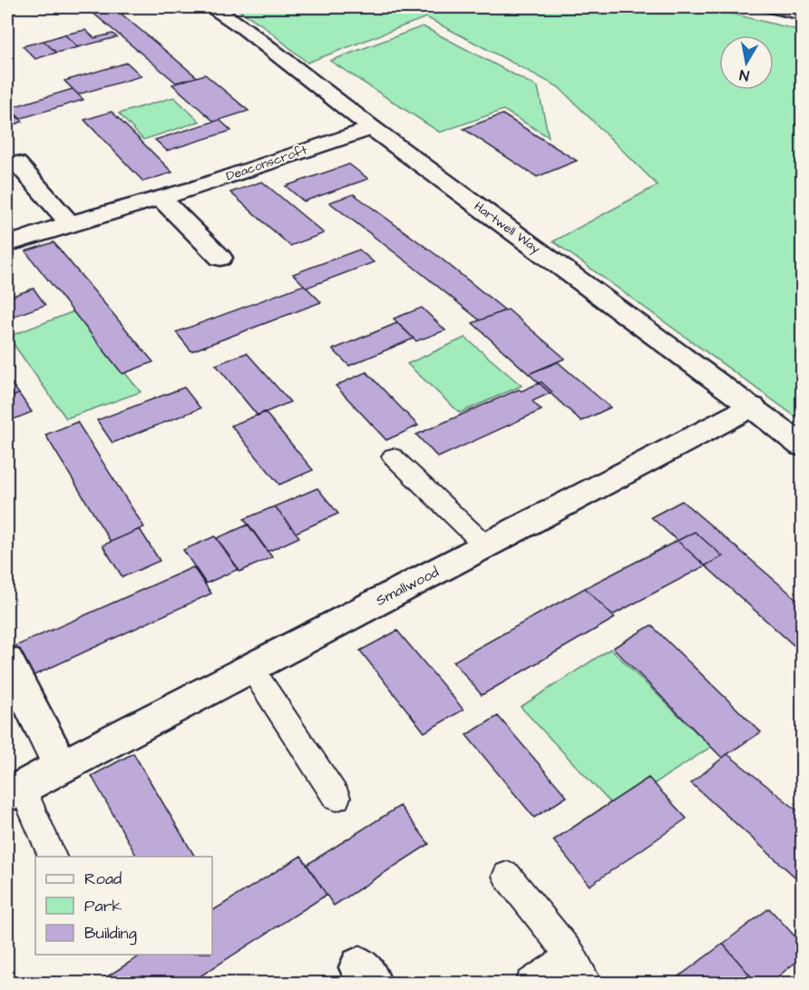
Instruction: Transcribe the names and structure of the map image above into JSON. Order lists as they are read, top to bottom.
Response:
{
  "streets": {
    "street": ["Deaconscroft", "Hartwell Way", "Smallwood"]
  },
  "crossings": [
    ["Deaconscroft", "Hartwell Way"],
    ["Hartwell Way", "Smallwood"]
  ],
  "legend": ["Road", "Park", "Building"],
  "north": "bottom"
}
